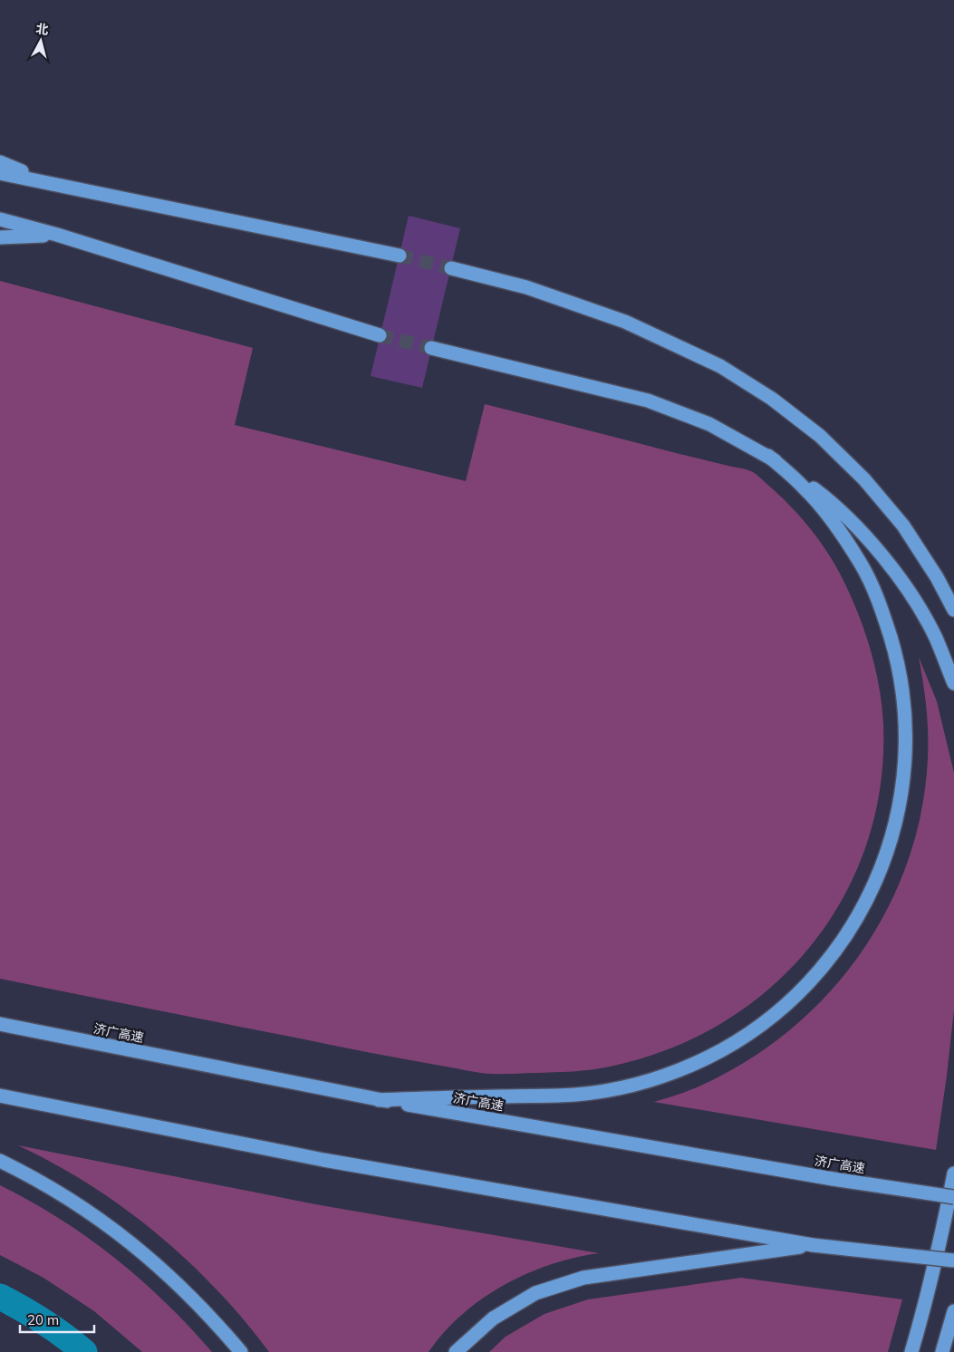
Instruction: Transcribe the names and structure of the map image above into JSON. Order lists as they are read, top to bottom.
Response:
{
  "streets": {
    "highway": ["济广高速"]
  },
  "scale_bar": "20 m",
  "north": "top"
}
